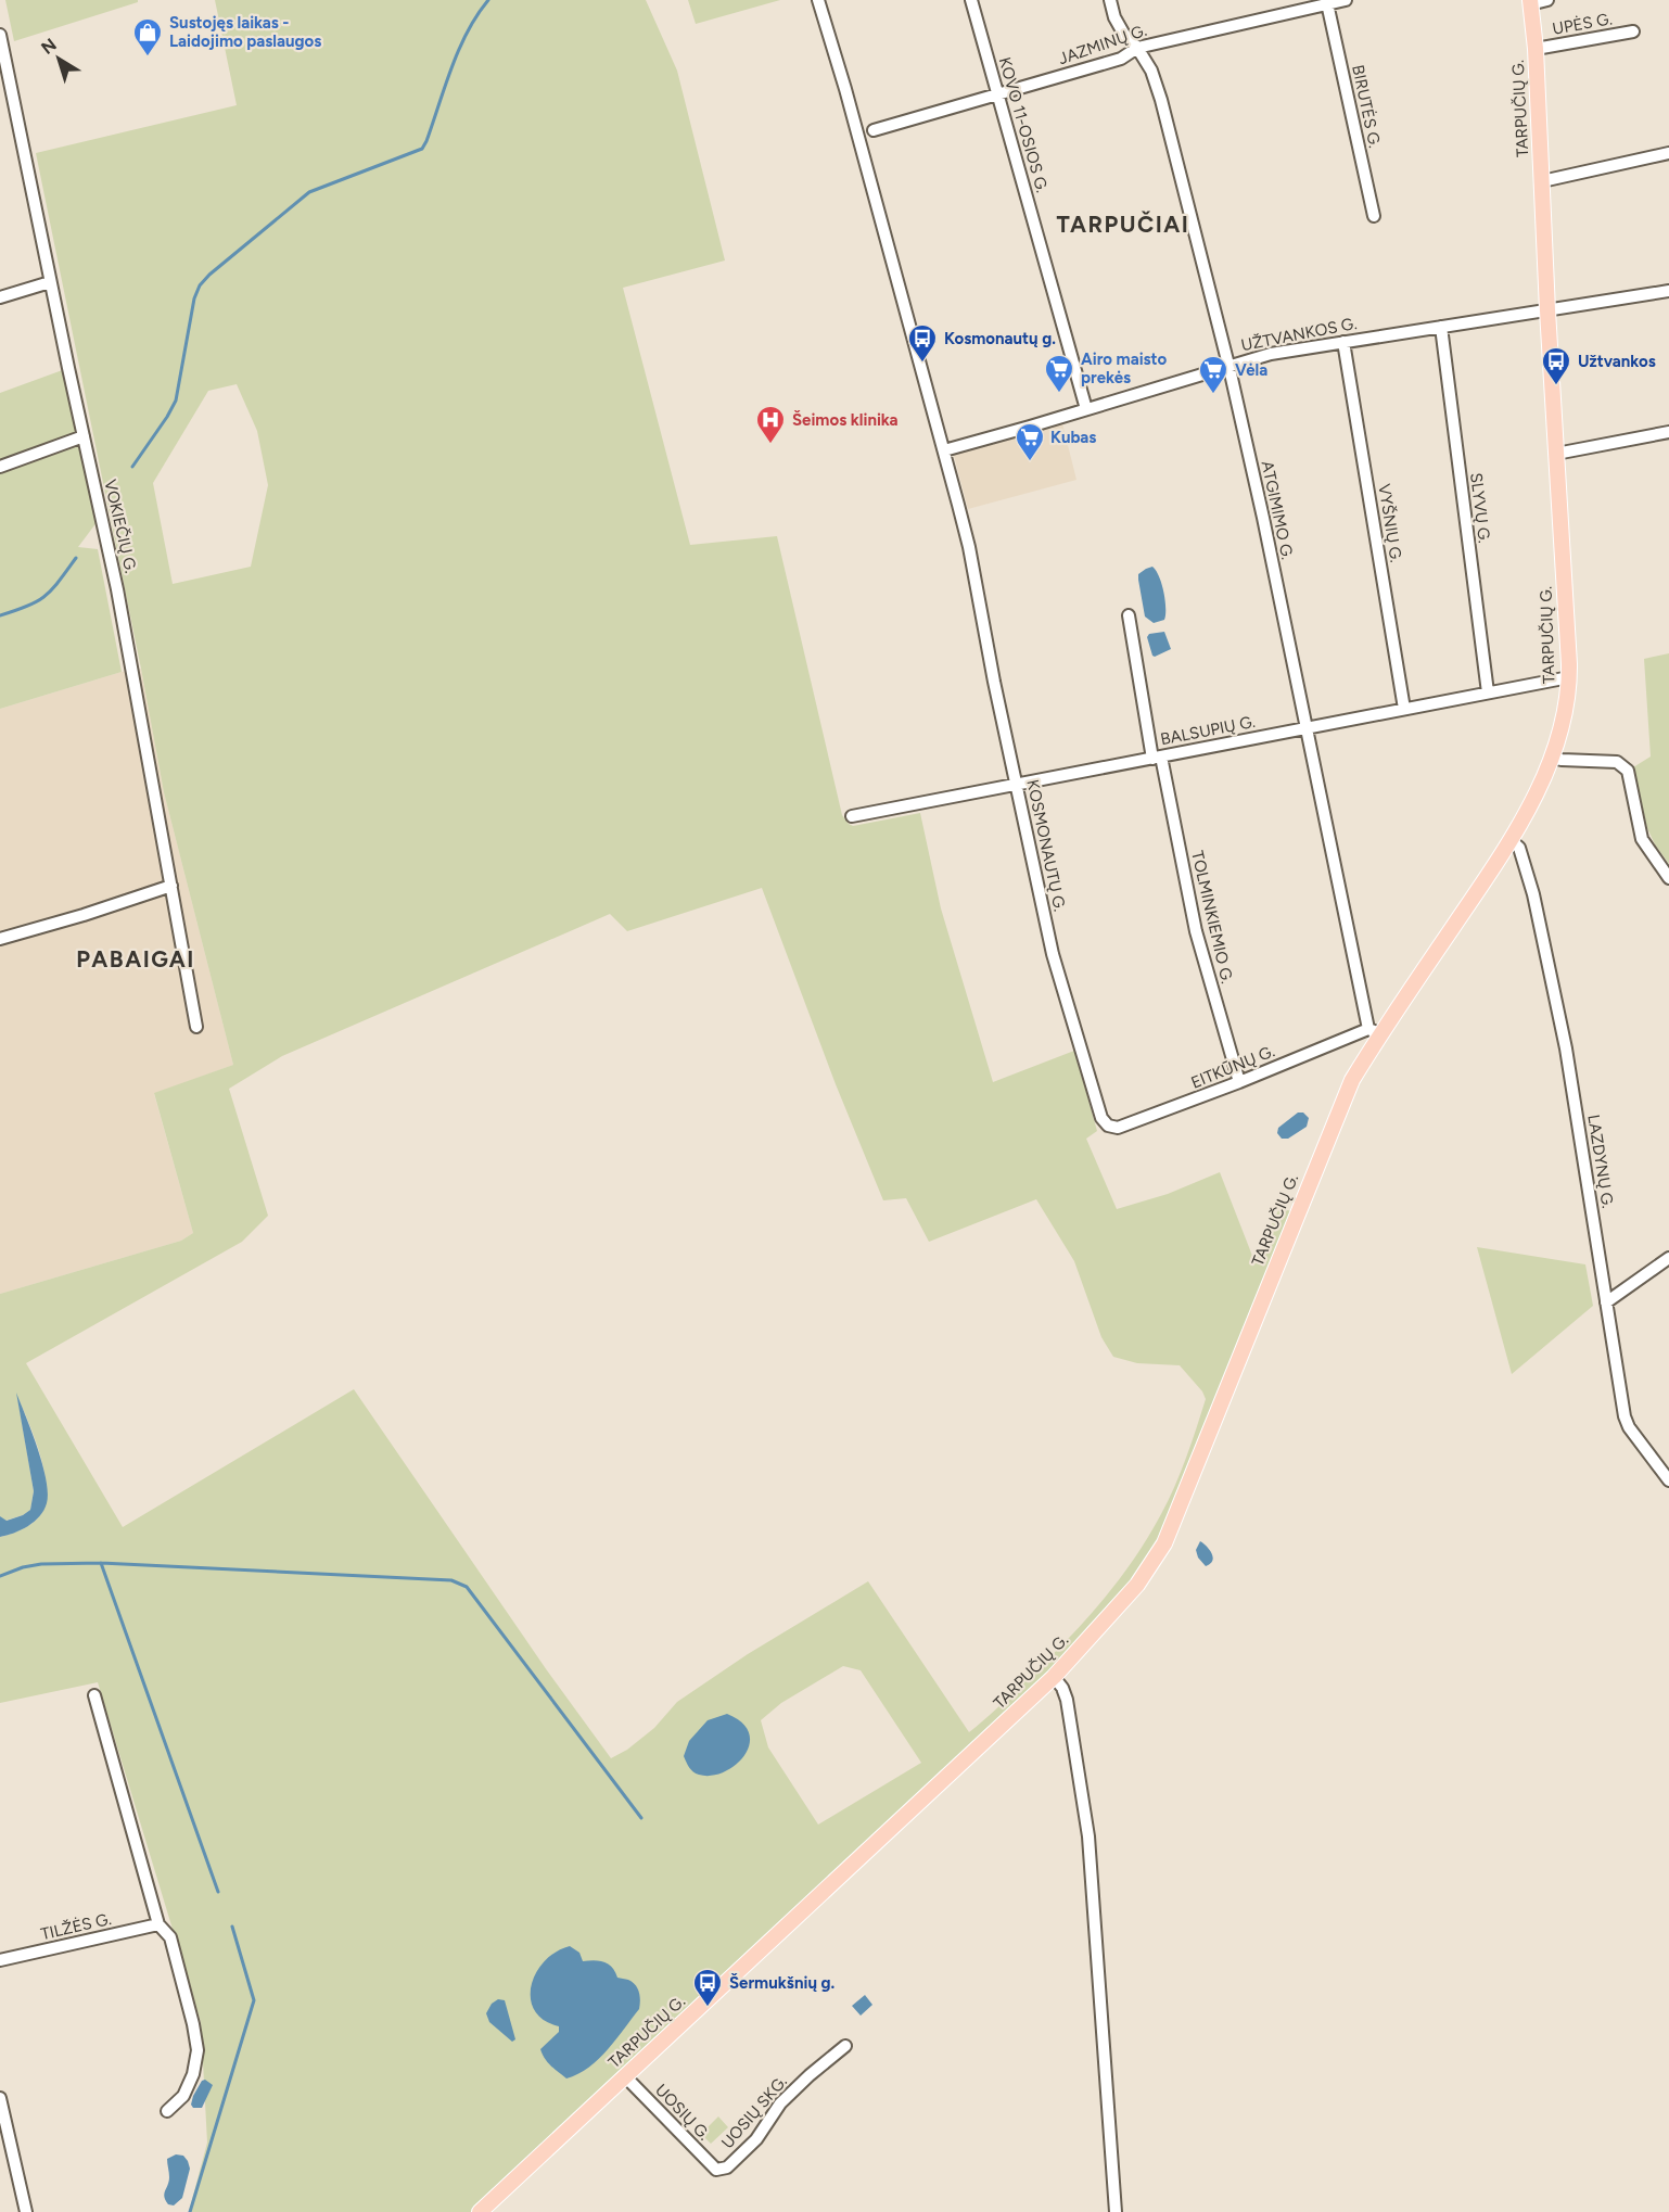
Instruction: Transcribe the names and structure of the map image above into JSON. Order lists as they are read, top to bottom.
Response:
{
  "streets": {
    "main road": ["TARPUČIŲ G."],
    "street": [
      "UPĖS G.",
      "JAZMINŲ G.",
      "BIRUTĖS G.",
      "KOVO 11-OSIOS G.",
      "UŽTVANKOS G.",
      "SLYVŲ G.",
      "ATGIMIMO G.",
      "VYŠNIŲ G.",
      "VOKIEČIŲ G.",
      "BALSUPIŲ G.",
      "KOSMONAUTŲ G.",
      "TOLMINKIEMIO G.",
      "EITKŪNŲ G.",
      "LAZDYNŲ G.",
      "TILŽĖS G.",
      "UOSIŲ G.",
      "UOSIŲ SKG."
    ]
  },
  "crossings": [
    ["UPĖS G.", "TARPUČIŲ G."],
    ["JAZMINŲ G.", "BIRUTĖS G."],
    ["JAZMINŲ G.", "KOVO 11-OSIOS G."],
    ["JAZMINŲ G.", "ATGIMIMO G."],
    ["TARPUČIŲ G.", "UŽTVANKOS G."],
    ["TARPUČIŲ G.", "ATGIMIMO G."],
    ["TARPUČIŲ G.", "BALSUPIŲ G."],
    ["TARPUČIŲ G.", "EITKŪNŲ G."],
    ["TARPUČIŲ G.", "LAZDYNŲ G."],
    ["TARPUČIŲ G.", "UOSIŲ G."],
    ["KOVO 11-OSIOS G.", "UŽTVANKOS G."],
    ["UŽTVANKOS G.", "SLYVŲ G."],
    ["UŽTVANKOS G.", "ATGIMIMO G."],
    ["UŽTVANKOS G.", "VYŠNIŲ G."],
    ["UŽTVANKOS G.", "KOSMONAUTŲ G."],
    ["SLYVŲ G.", "BALSUPIŲ G."],
    ["ATGIMIMO G.", "BALSUPIŲ G."],
    ["ATGIMIMO G.", "EITKŪNŲ G."],
    ["VYŠNIŲ G.", "BALSUPIŲ G."],
    ["BALSUPIŲ G.", "KOSMONAUTŲ G."],
    ["BALSUPIŲ G.", "TOLMINKIEMIO G."],
    ["KOSMONAUTŲ G.", "EITKŪNŲ G."],
    ["TOLMINKIEMIO G.", "EITKŪNŲ G."],
    ["UOSIŲ G.", "UOSIŲ SKG."]
  ],
  "districts": ["TARPUČIAI", "PABAIGAI"],
  "places": {
    "shop": ["Sustojęs laikas - Laidojimo paslaugos"],
    "bus stop": ["Kosmonautų g.", "Užtvankos", "Šermukšnių g."],
    "supermarket": ["Airo maisto prekės", "Vėla", "Kubas"],
    "hospital": ["Šeimos klinika"]
  },
  "north": "top left"
}
